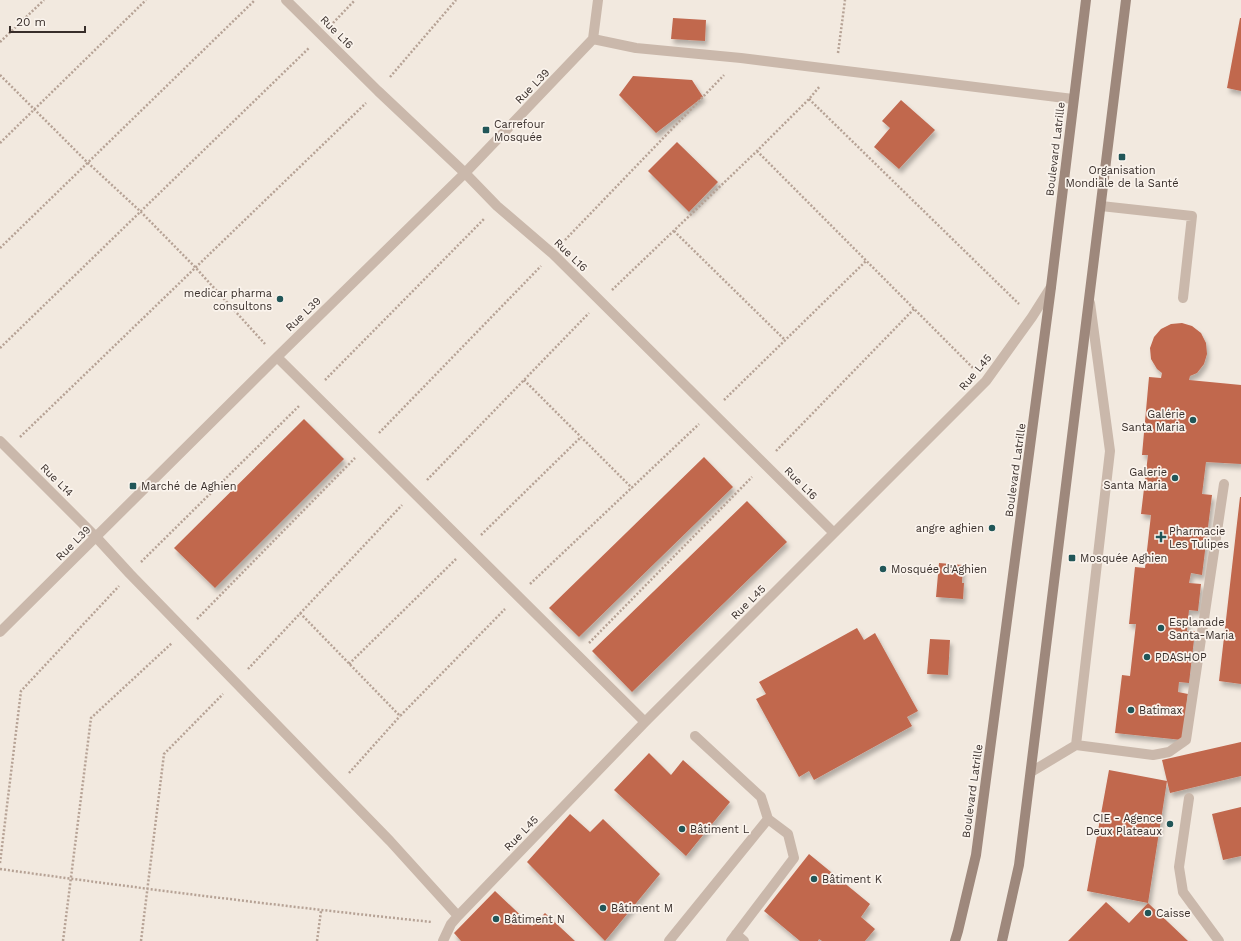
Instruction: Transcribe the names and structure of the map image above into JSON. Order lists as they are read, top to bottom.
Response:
{
  "streets": {
    "main road": ["Boulevard Latrille"],
    "street": [
      "Rue L16",
      "Rue L39",
      "Rue L45",
      "Rue L14"
    ]
  },
  "crossings": [
    ["Rue L16", "Rue L39"],
    ["Rue L16", "Rue L45"],
    ["Rue L39", "Rue L14"],
    ["Boulevard Latrille", "Rue L45"],
    ["Rue L45", "Rue L14"]
  ],
  "places": {
    "transit": [
      "Carrefour Mosquée",
      "Organisation Mondiale de la Santé",
      "Marché de Aghien",
      "Mosquée Aghien"
    ],
    "other": [
      "medicar pharma consultons",
      "Galérie Santa Maria",
      "Galerie Santa Maria",
      "angre aghien",
      "Mosquée d'Aghien",
      "Esplanade Santa-Maria",
      "PDASHOP",
      "Batimax",
      "CIE - Agence Deux Plateaux",
      "Bâtiment L",
      "Bâtiment K",
      "Bâtiment M",
      "Caisse",
      "Bâtiment N"
    ],
    "health": ["Pharmacie Les Tulipes"]
  },
  "scale_bar": "20 m"
}
